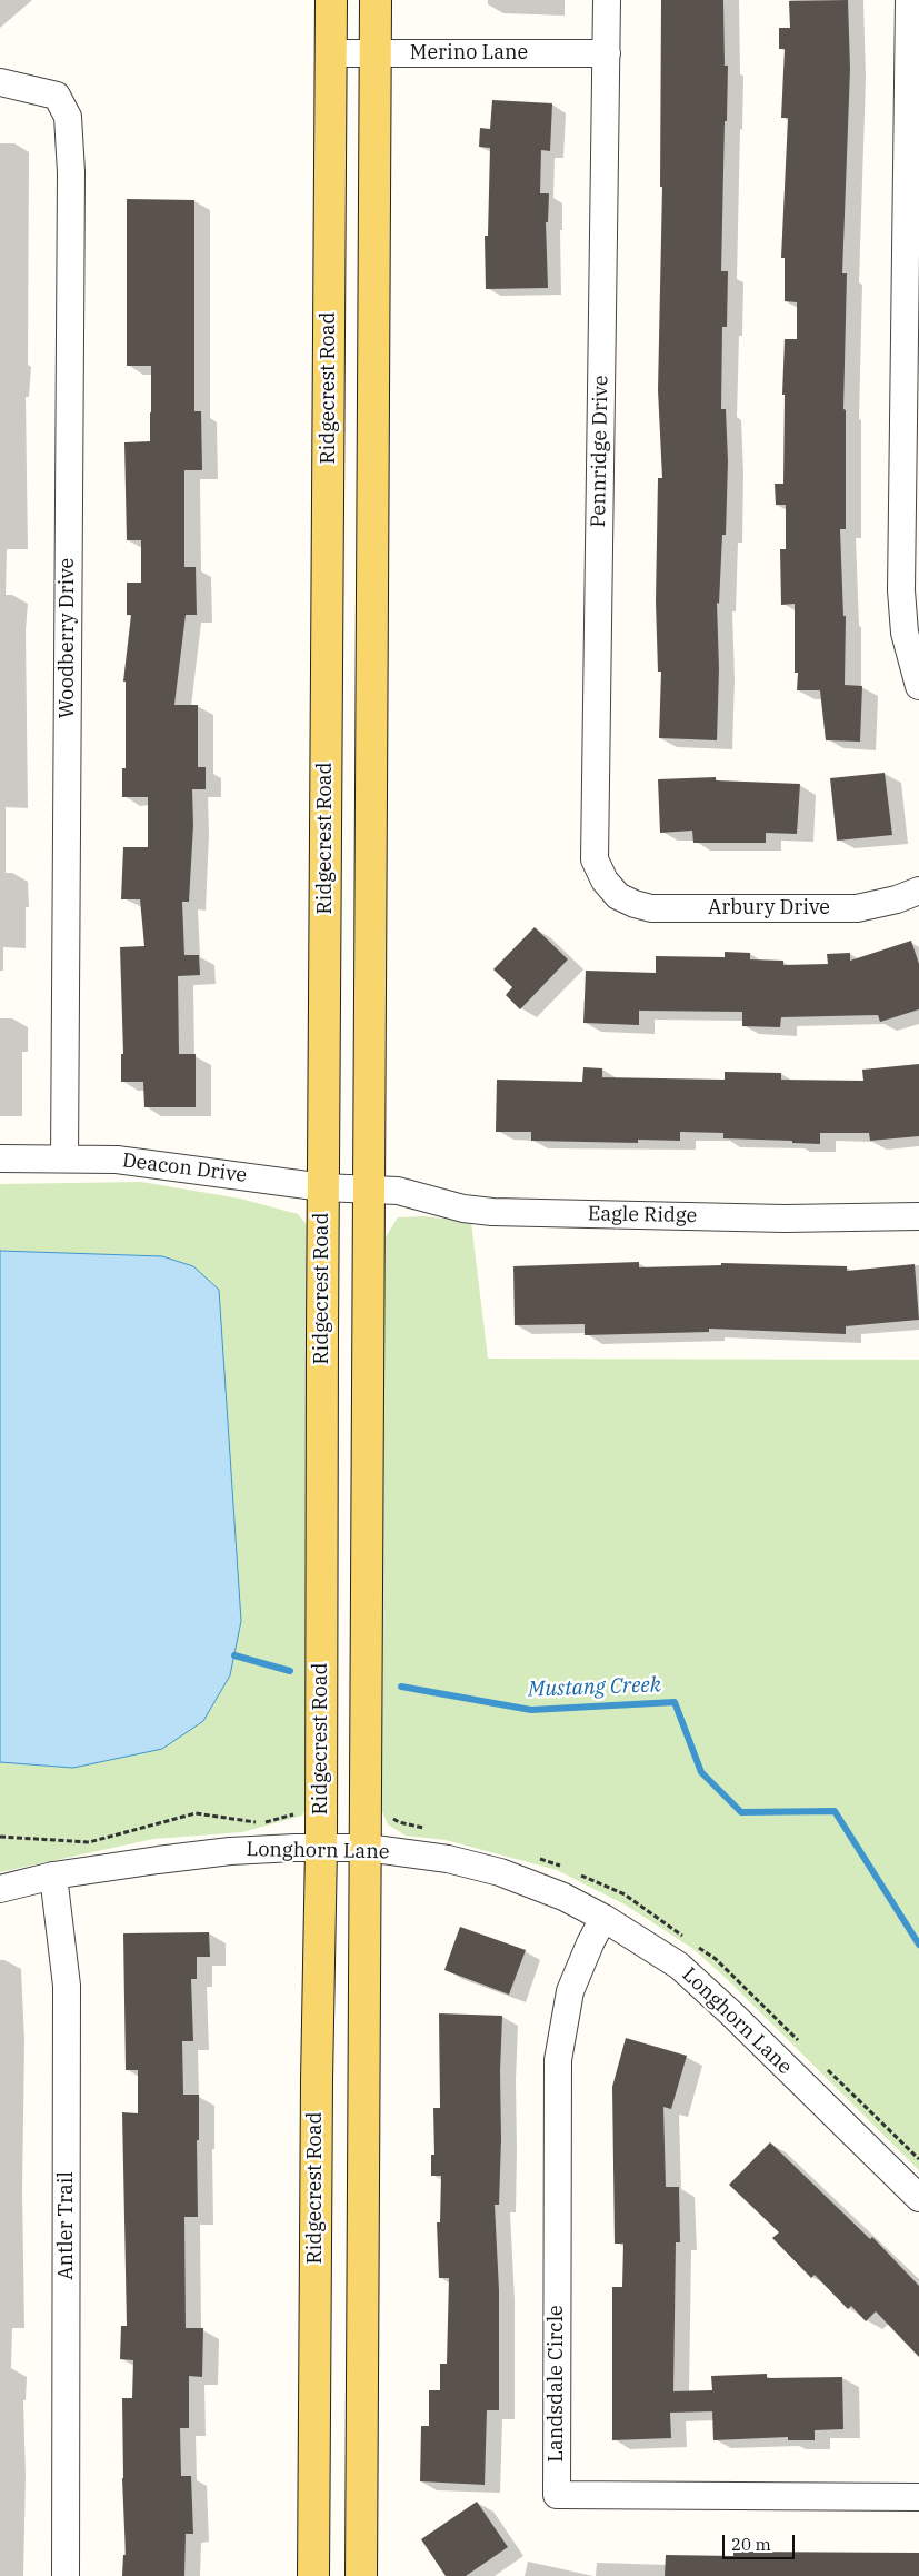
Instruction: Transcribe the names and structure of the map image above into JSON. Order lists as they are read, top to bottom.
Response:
{
  "streets": {
    "main road": ["Ridgecrest Road"],
    "street": [
      "Merino Lane",
      "Pennridge Drive",
      "Woodberry Drive",
      "Arbury Drive",
      "Deacon Drive",
      "Eagle Ridge",
      "Longhorn Lane",
      "Antler Trail",
      "Landsdale Circle"
    ]
  },
  "crossings": [
    ["Merino Lane", "Ridgecrest Road"],
    ["Merino Lane", "Pennridge Drive"],
    ["Ridgecrest Road", "Deacon Drive"],
    ["Ridgecrest Road", "Longhorn Lane"],
    ["Pennridge Drive", "Arbury Drive"],
    ["Woodberry Drive", "Deacon Drive"],
    ["Deacon Drive", "Eagle Ridge"],
    ["Longhorn Lane", "Antler Trail"],
    ["Longhorn Lane", "Landsdale Circle"]
  ],
  "water": ["Mustang Creek"],
  "scale_bar": "20 m"
}
